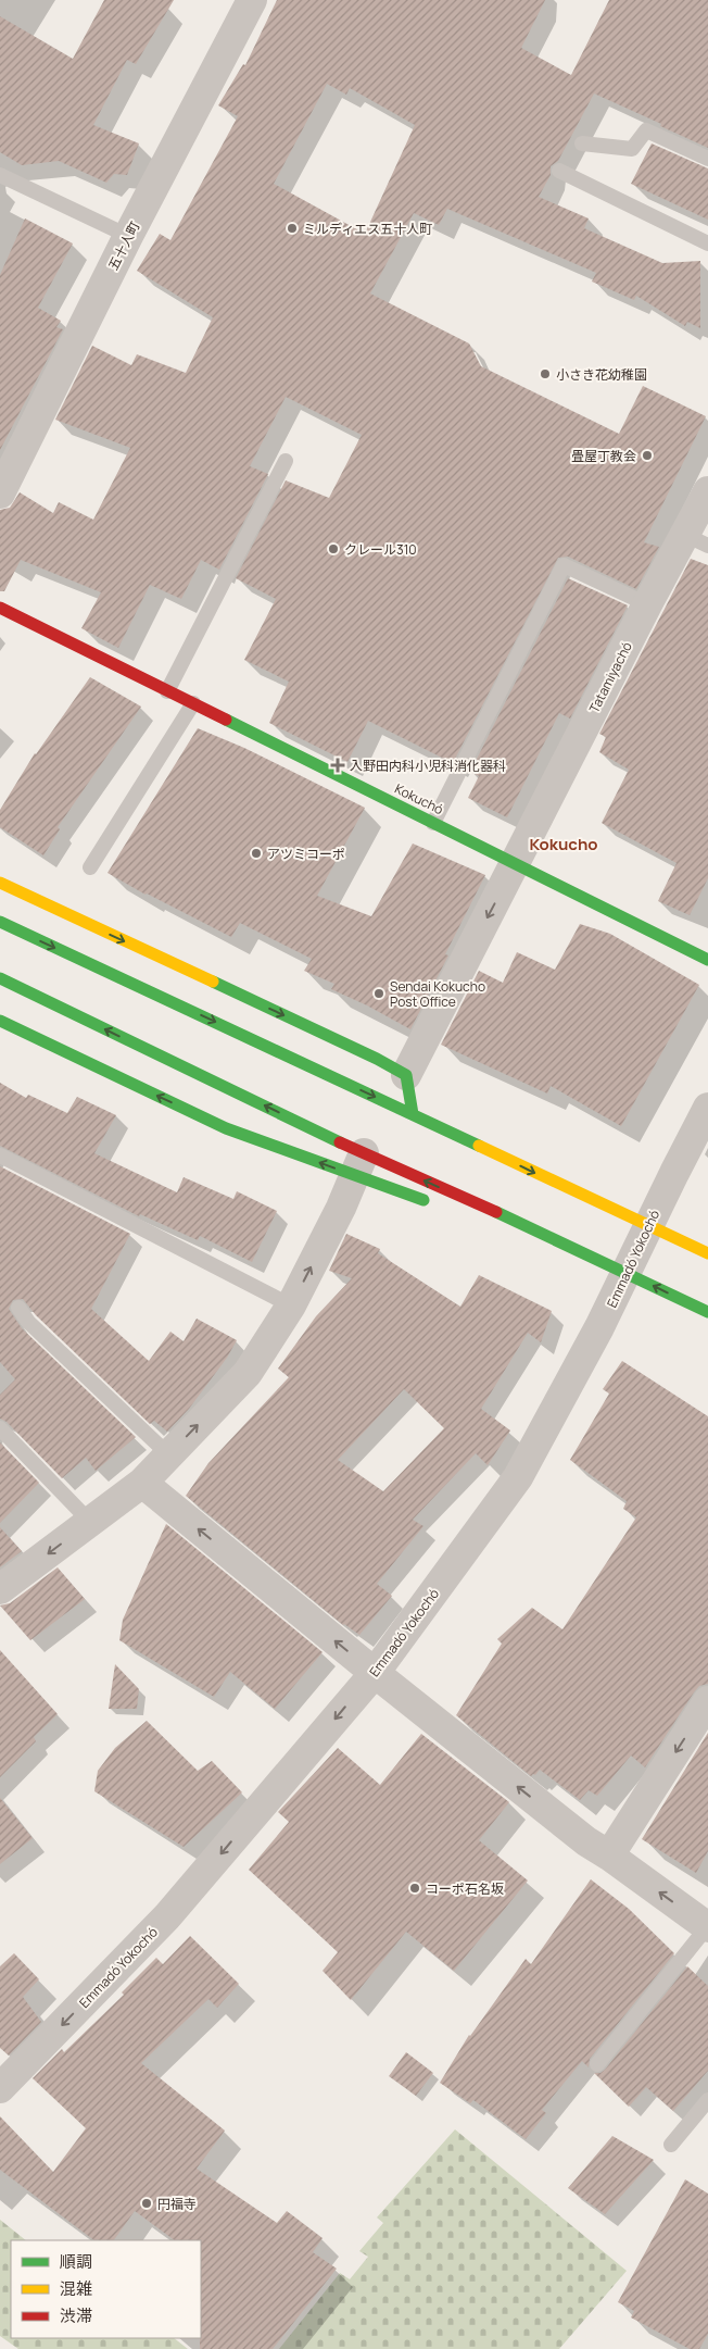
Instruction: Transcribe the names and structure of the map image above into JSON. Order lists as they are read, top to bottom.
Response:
{
  "streets": {
    "street": [
      "五十人町",
      "Tatamiyachó",
      "Kokuchó",
      "Emmadó Yokochó"
    ]
  },
  "crossings": [
    ["Tatamiyachó", "Kokuchó"]
  ],
  "one_way": ["Tatamiyachó", "Emmadó Yokochó"],
  "districts": ["Kokucho"],
  "places": {
    "other": [
      "ミルディエス五十人町",
      "小さき花幼稚園",
      "畳屋丁教会",
      "クレール310",
      "アツミコーポ",
      "Sendai Kokucho Post Office",
      "コーポ石名坂",
      "円福寺"
    ],
    "health": ["入野田内科小児科消化器科"]
  },
  "legend": ["順調", "混雑", "渋滞"]
}
